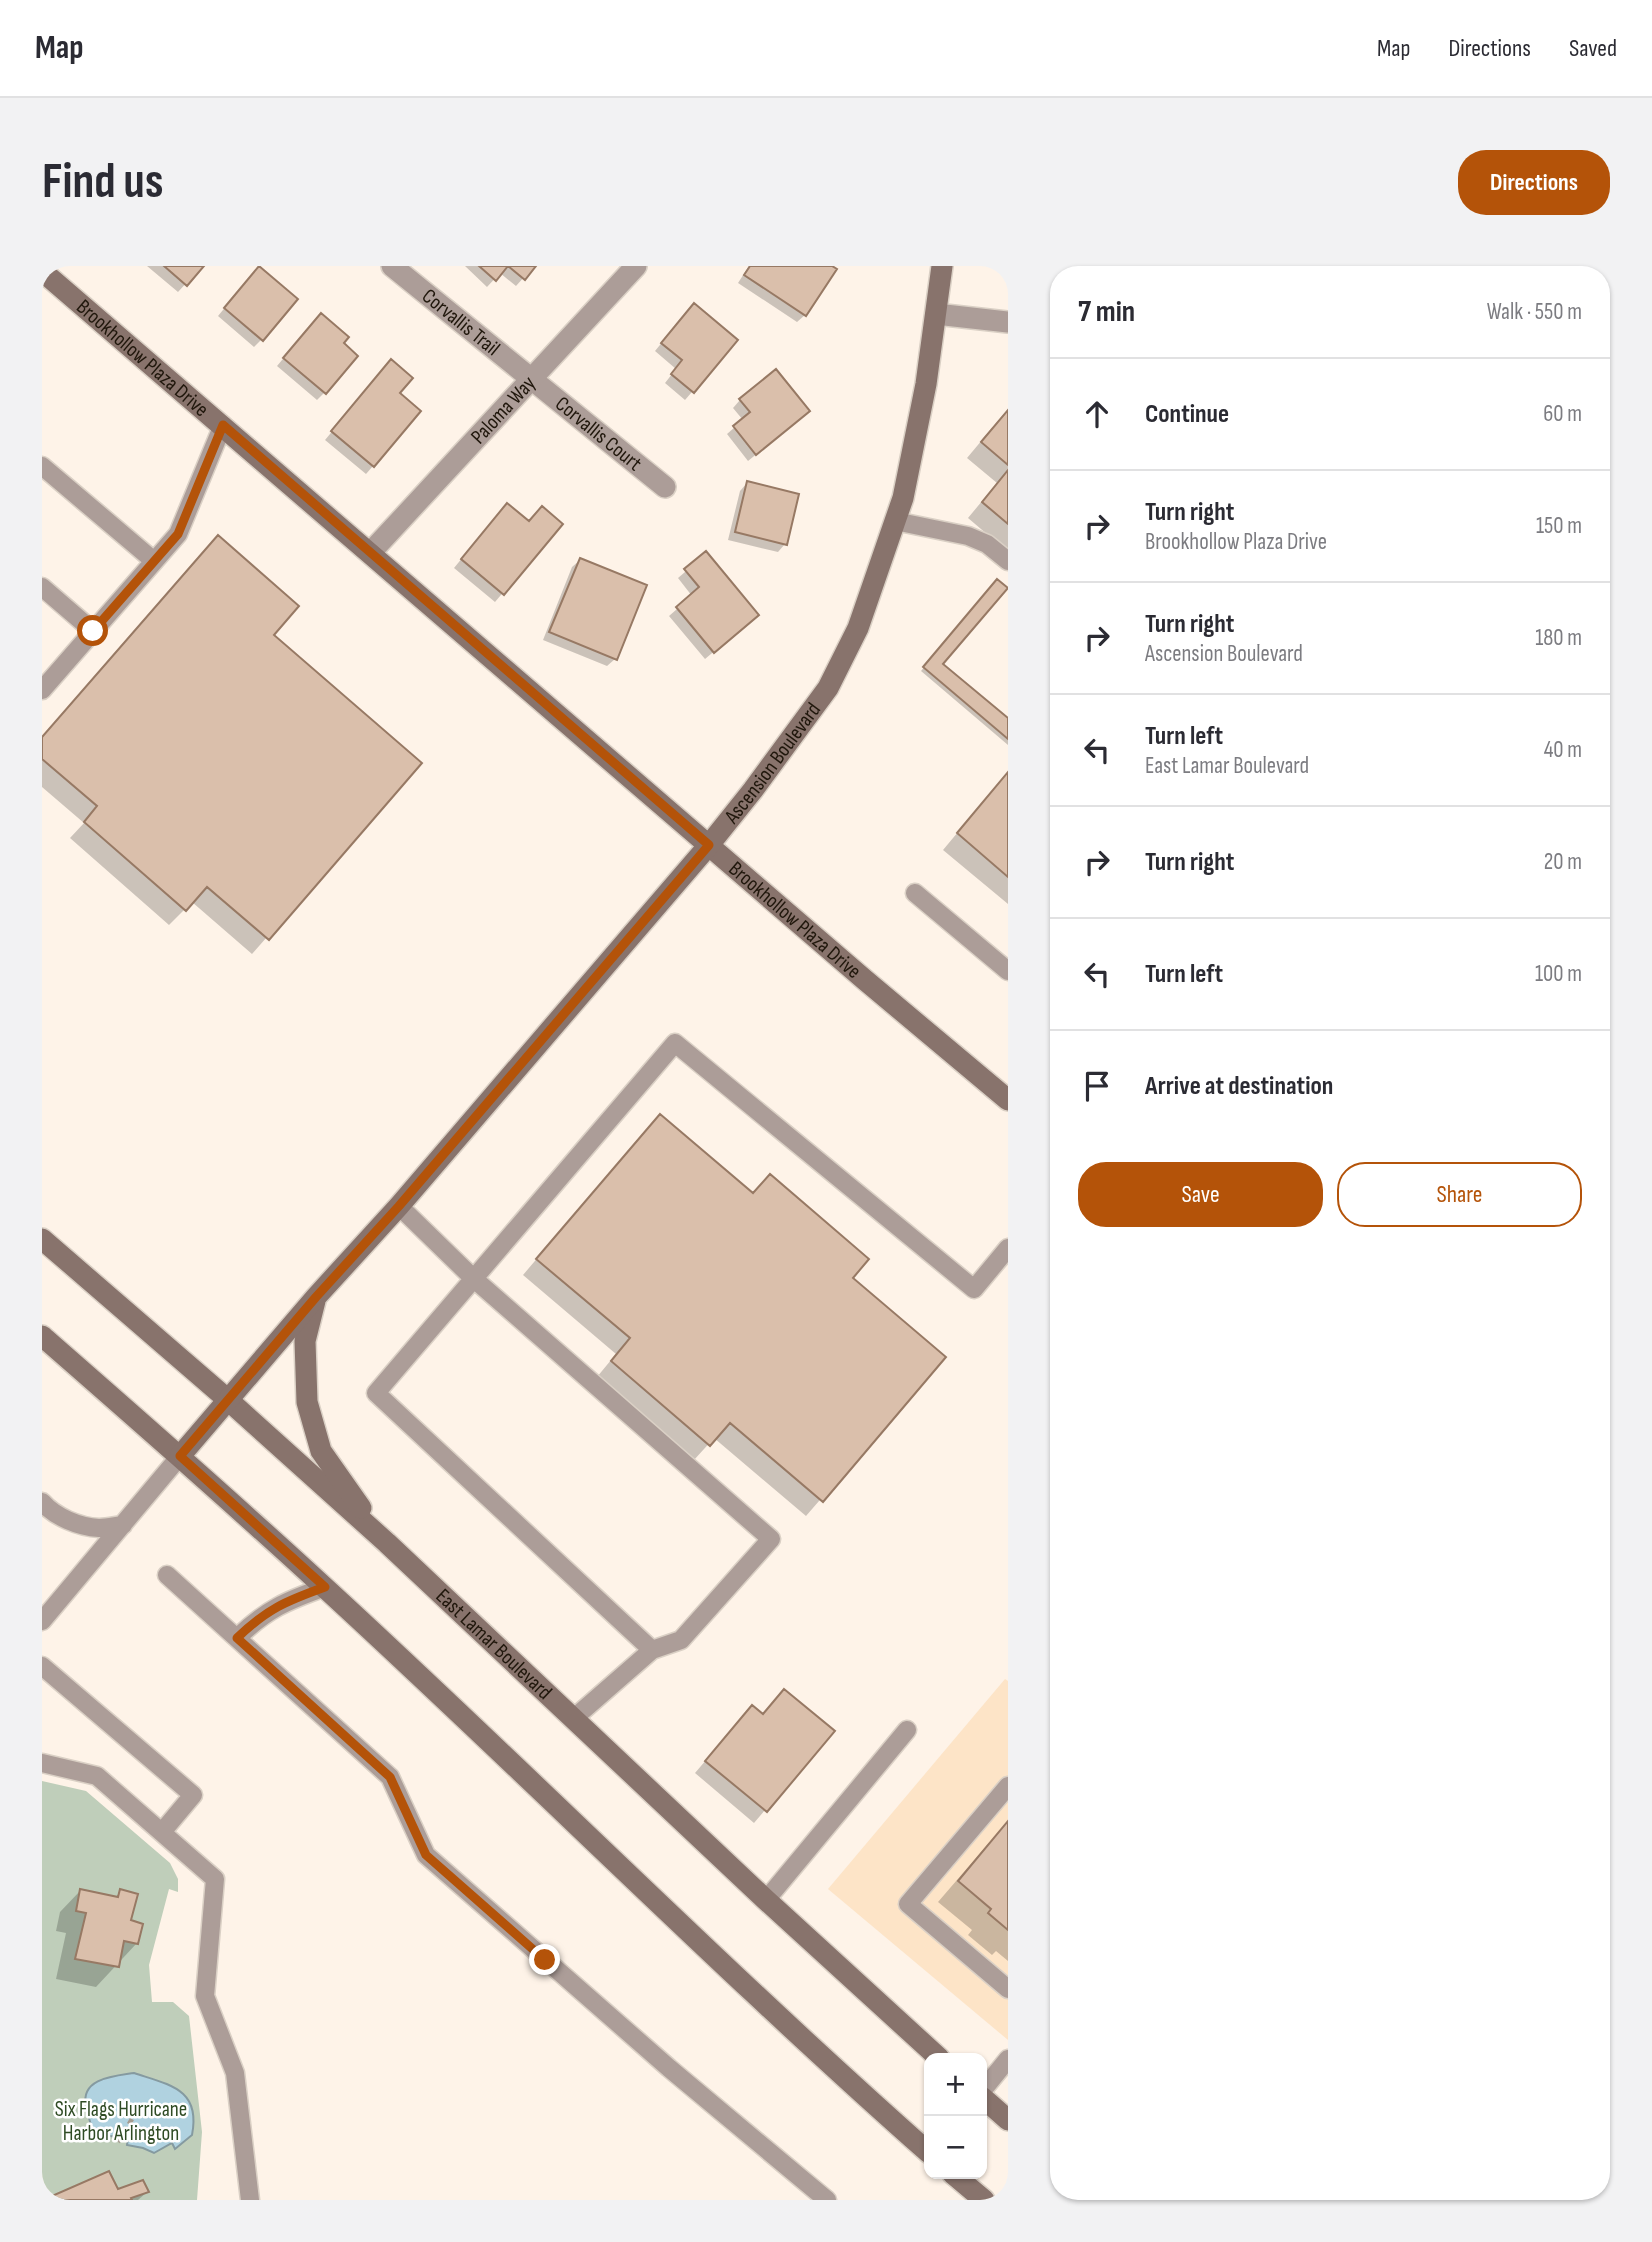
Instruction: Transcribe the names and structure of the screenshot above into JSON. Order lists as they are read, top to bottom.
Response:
{
  "streets": {
    "main road": ["Brookhollow Plaza Drive", "Ascension Boulevard", "East Lamar Boulevard"],
    "street": ["Corvallis Trail", "Paloma Way", "Corvallis Court"]
  },
  "crossings": [
    ["Corvallis Trail", "Paloma Way"],
    ["Corvallis Trail", "Corvallis Court"],
    ["Brookhollow Plaza Drive", "Paloma Way"],
    ["Brookhollow Plaza Drive", "Ascension Boulevard"],
    ["Paloma Way", "Corvallis Court"],
    ["Ascension Boulevard", "East Lamar Boulevard"]
  ],
  "parks": ["Six Flags Hurricane Harbor Arlington"],
  "page": {
    "header": "Map",
    "nav": ["Map", "Directions", "Saved"],
    "buttons": [
      "Directions",
      ["Save", "Share"]
    ],
    "title": "Find us",
    "heading": ["7 min", "Walk · 550 m"],
    "list": [
      ["Continue", "60 m"],
      ["Turn right", "Brookhollow Plaza Drive", "150 m"],
      ["Turn right", "Ascension Boulevard", "180 m"],
      ["Turn left", "East Lamar Boulevard", "40 m"],
      ["Turn right", "20 m"],
      ["Turn left", "100 m"],
      "Arrive at destination"
    ],
    "map_buttons": ["+", "−"]
  }
}
